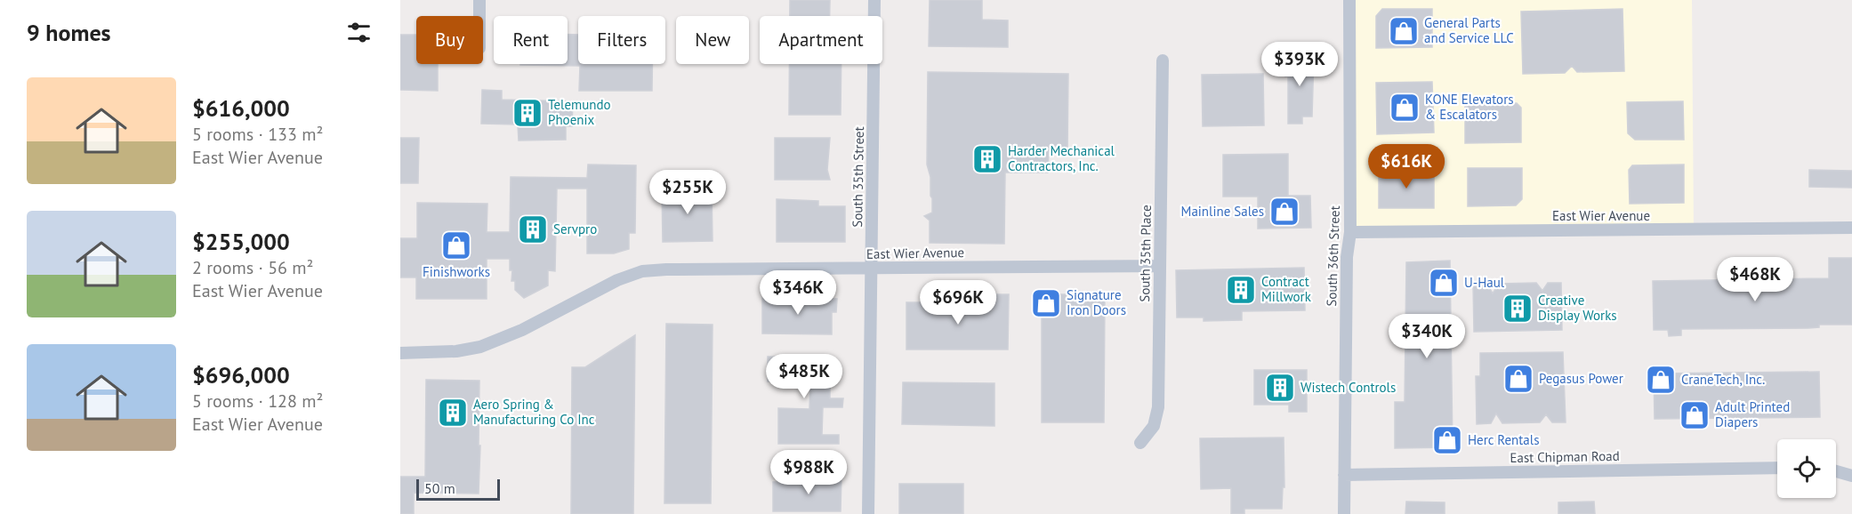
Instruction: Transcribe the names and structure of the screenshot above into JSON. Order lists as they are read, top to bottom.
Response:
{
  "streets": {
    "street": [
      "South 35th Street",
      "East Wier Avenue",
      "South 35th Place",
      "South 36th Street",
      "East Chipman Road"
    ]
  },
  "crossings": [
    ["South 35th Street", "East Wier Avenue"],
    ["East Wier Avenue", "South 35th Place"],
    ["East Wier Avenue", "South 36th Street"],
    ["South 36th Street", "East Chipman Road"]
  ],
  "places": {
    "shop": [
      "General Parts and Service LLC",
      "KONE Elevators & Escalators",
      "Mainline Sales",
      "Finishworks",
      "U-Haul",
      "Signature Iron Doors",
      "Pegasus Power",
      "CraneTech, Inc.",
      "Adult Printed Diapers",
      "Herc Rentals"
    ],
    "building": [
      "Telemundo Phoenix",
      "Harder Mechanical Contractors, Inc.",
      "Servpro",
      "Contract Millwork",
      "Creative Display Works",
      "Wistech Controls",
      "Aero Spring & Manufacturing Co Inc"
    ]
  },
  "scale_bar": "50 m",
  "page": {
    "heading": "9 homes",
    "chip": [
      "Buy",
      "Rent",
      "Filters",
      "New",
      "Apartment"
    ],
    "price": [
      "$393K",
      "$616K",
      "$255K",
      "$468K",
      "$346K",
      "$696K",
      "$340K",
      "$485K",
      "$988K"
    ],
    "list": [
      {
        "name": "$616,000",
        "note": "5 rooms · 133 m² · East Wier Avenue"
      },
      {
        "name": "$255,000",
        "note": "2 rooms · 56 m² · East Wier Avenue"
      },
      {
        "name": "$696,000",
        "note": "5 rooms · 128 m² · East Wier Avenue"
      }
    ],
    "scale": "50 m"
  }
}
